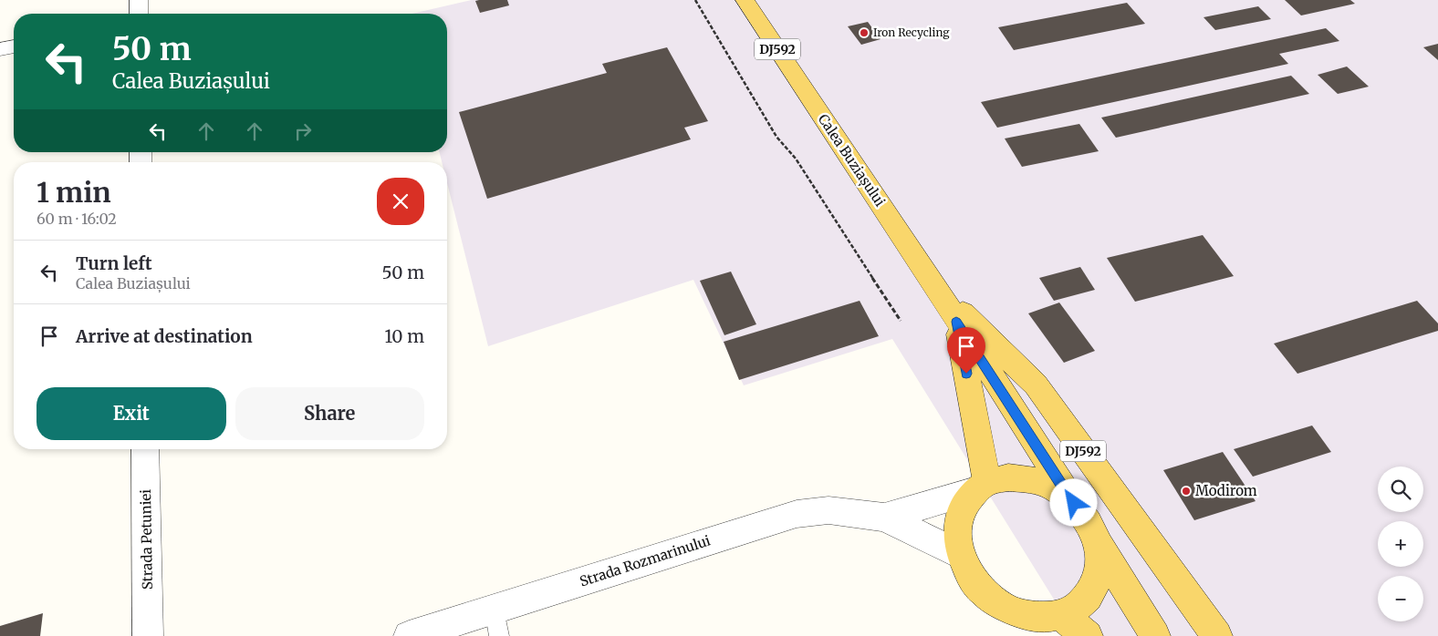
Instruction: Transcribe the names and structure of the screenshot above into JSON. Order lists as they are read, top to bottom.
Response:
{
  "streets": {
    "main road": ["DJ592", "Calea Buziașului"],
    "street": ["Strada Petuniei", "Strada Rozmarinului"]
  },
  "crossings": [
    ["DJ592", "Calea Buziașului"],
    ["DJ592", "Strada Rozmarinului"],
    ["Calea Buziașului", "Strada Rozmarinului"]
  ],
  "places": ["Iron Recycling", "Modirom"],
  "page": {
    "turn": ["50 m", "Calea Buziașului"],
    "heading": ["1 min", "60 m · 16:02"],
    "list": [
      {
        "name": "Turn left",
        "note": "Calea Buziașului",
        "value": "50 m"
      },
      {
        "name": "Arrive at destination",
        "value": "10 m"
      }
    ],
    "buttons": ["Exit", "Share"],
    "map_buttons": ["+", "−"]
  }
}
